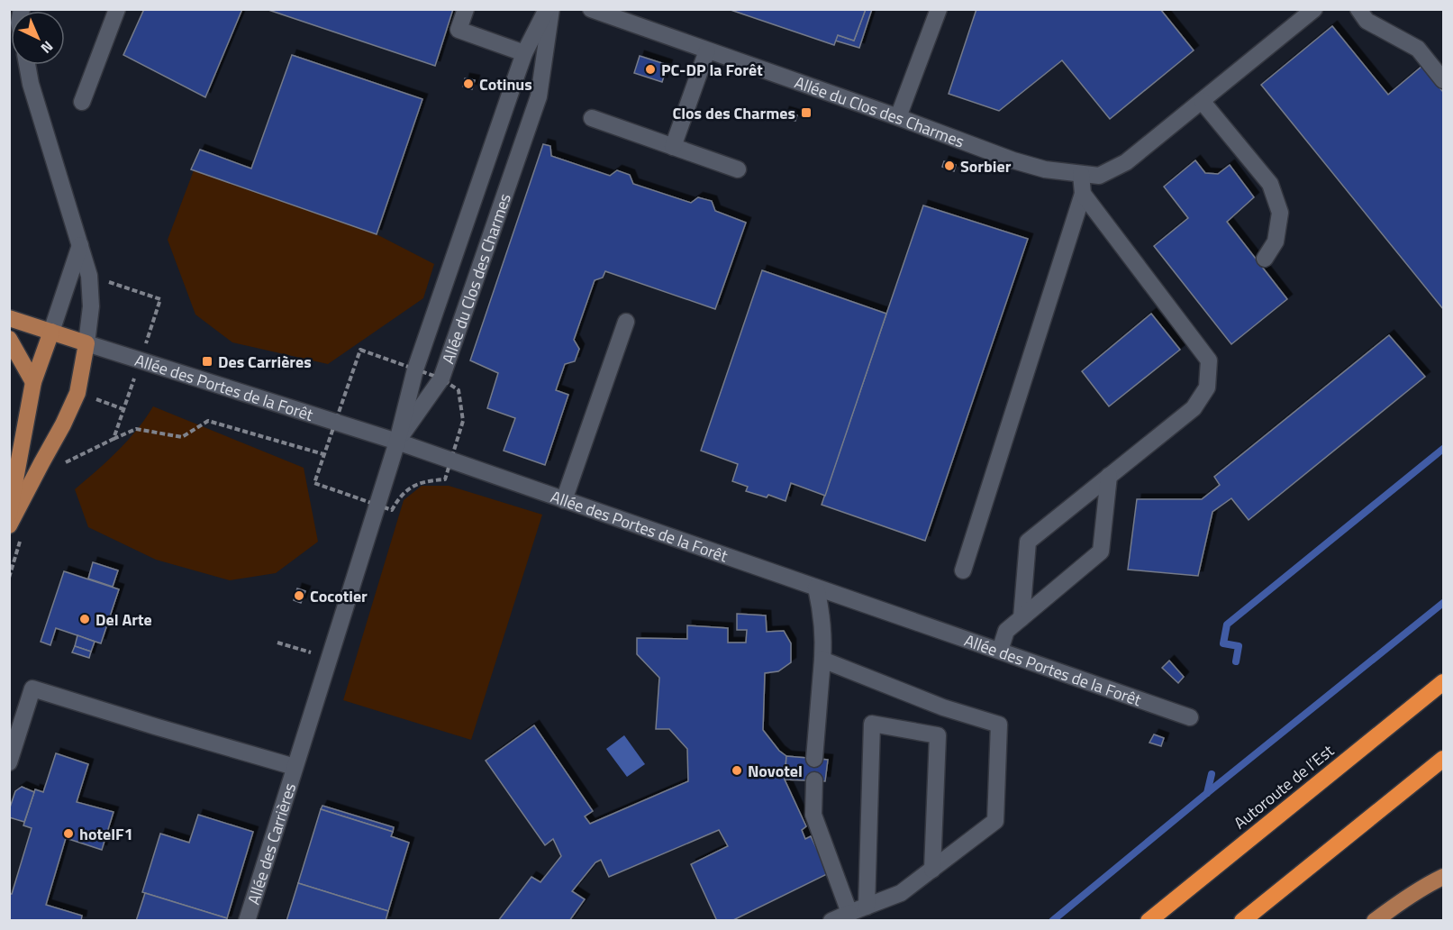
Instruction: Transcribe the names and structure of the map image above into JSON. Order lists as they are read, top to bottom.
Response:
{
  "streets": {
    "highway": ["Autoroute de l’Est"],
    "street": ["Allée du Clos des Charmes", "Allée des Portes de la Forêt", "Allée des Carrières"]
  },
  "crossings": [
    ["Allée du Clos des Charmes", "Allée des Portes de la Forêt"],
    ["Allée du Clos des Charmes", "Allée des Carrières"]
  ],
  "places": {
    "other": [
      "PC-DP la Forêt",
      "Cotinus",
      "Sorbier",
      "Cocotier",
      "Del Arte",
      "Novotel",
      "hotelF1"
    ],
    "transit": ["Clos des Charmes", "Des Carrières"]
  },
  "north": "bottom right"
}
